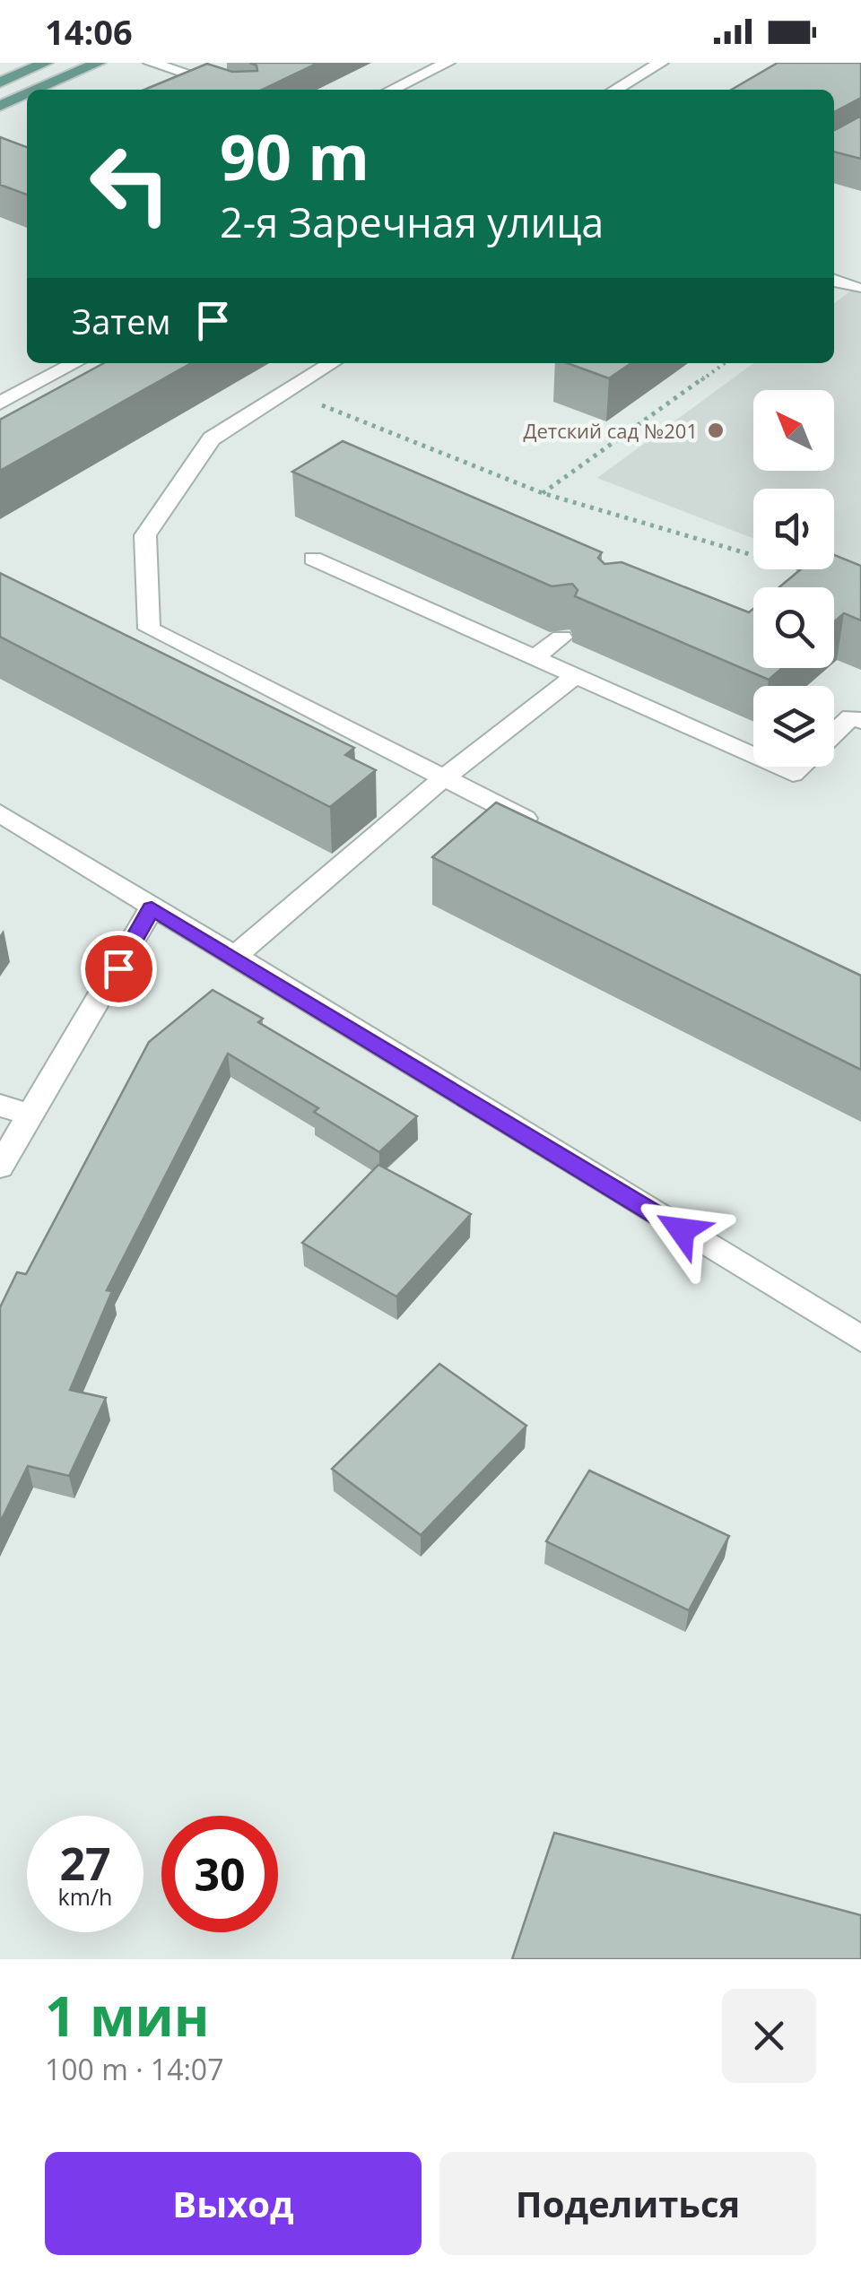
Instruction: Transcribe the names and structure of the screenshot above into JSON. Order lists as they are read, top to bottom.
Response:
{
  "places": ["Детский сад №201"],
  "north": "top left",
  "page": {
    "status": "14:06",
    "turn": ["90 m", "2-я Заречная улица"],
    "then": "Затем",
    "speed": "27 km/h",
    "limit": "30",
    "heading": ["1 мин", "100 m · 14:07"],
    "buttons": ["Выход", "Поделиться"]
  }
}
